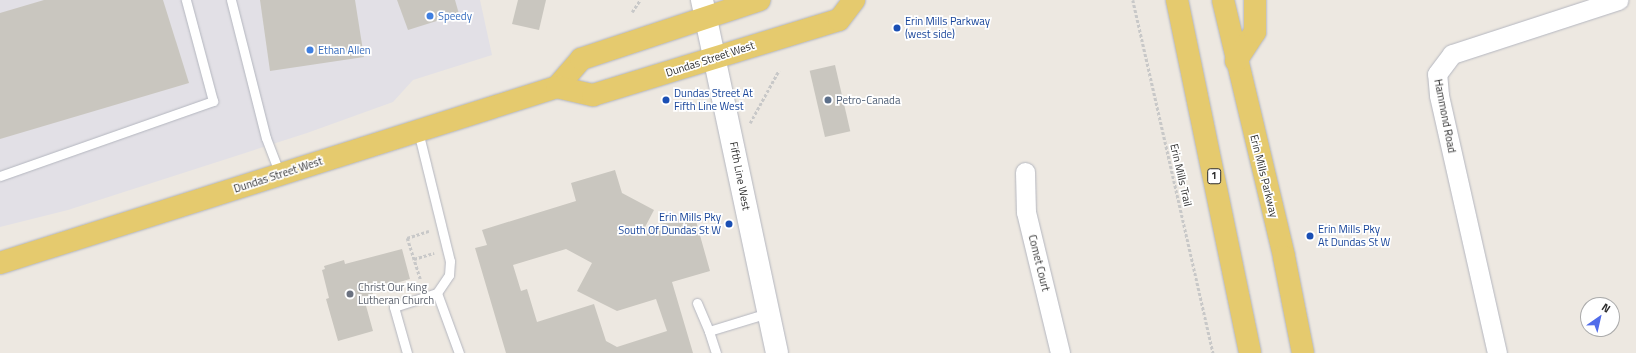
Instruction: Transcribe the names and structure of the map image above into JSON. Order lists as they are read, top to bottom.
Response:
{
  "streets": {
    "main road": ["Dundas Street West", "1", "Erin Mills Parkway"],
    "street": ["Hammond Road", "Fifth Line West", "Comet Court"],
    "path": ["Erin Mills Trail"]
  },
  "crossings": [
    ["Dundas Street West", "Fifth Line West"]
  ],
  "places": [
    "Speedy",
    "Erin Mills Parkway (west side)",
    "Ethan Allen",
    "Dundas Street At Fifth Line West",
    "Petro-Canada",
    "Erin Mills Pky South Of Dundas St W",
    "Erin Mills Pky At Dundas St W",
    "Christ Our King Lutheran Church"
  ],
  "north": "top right"
}
